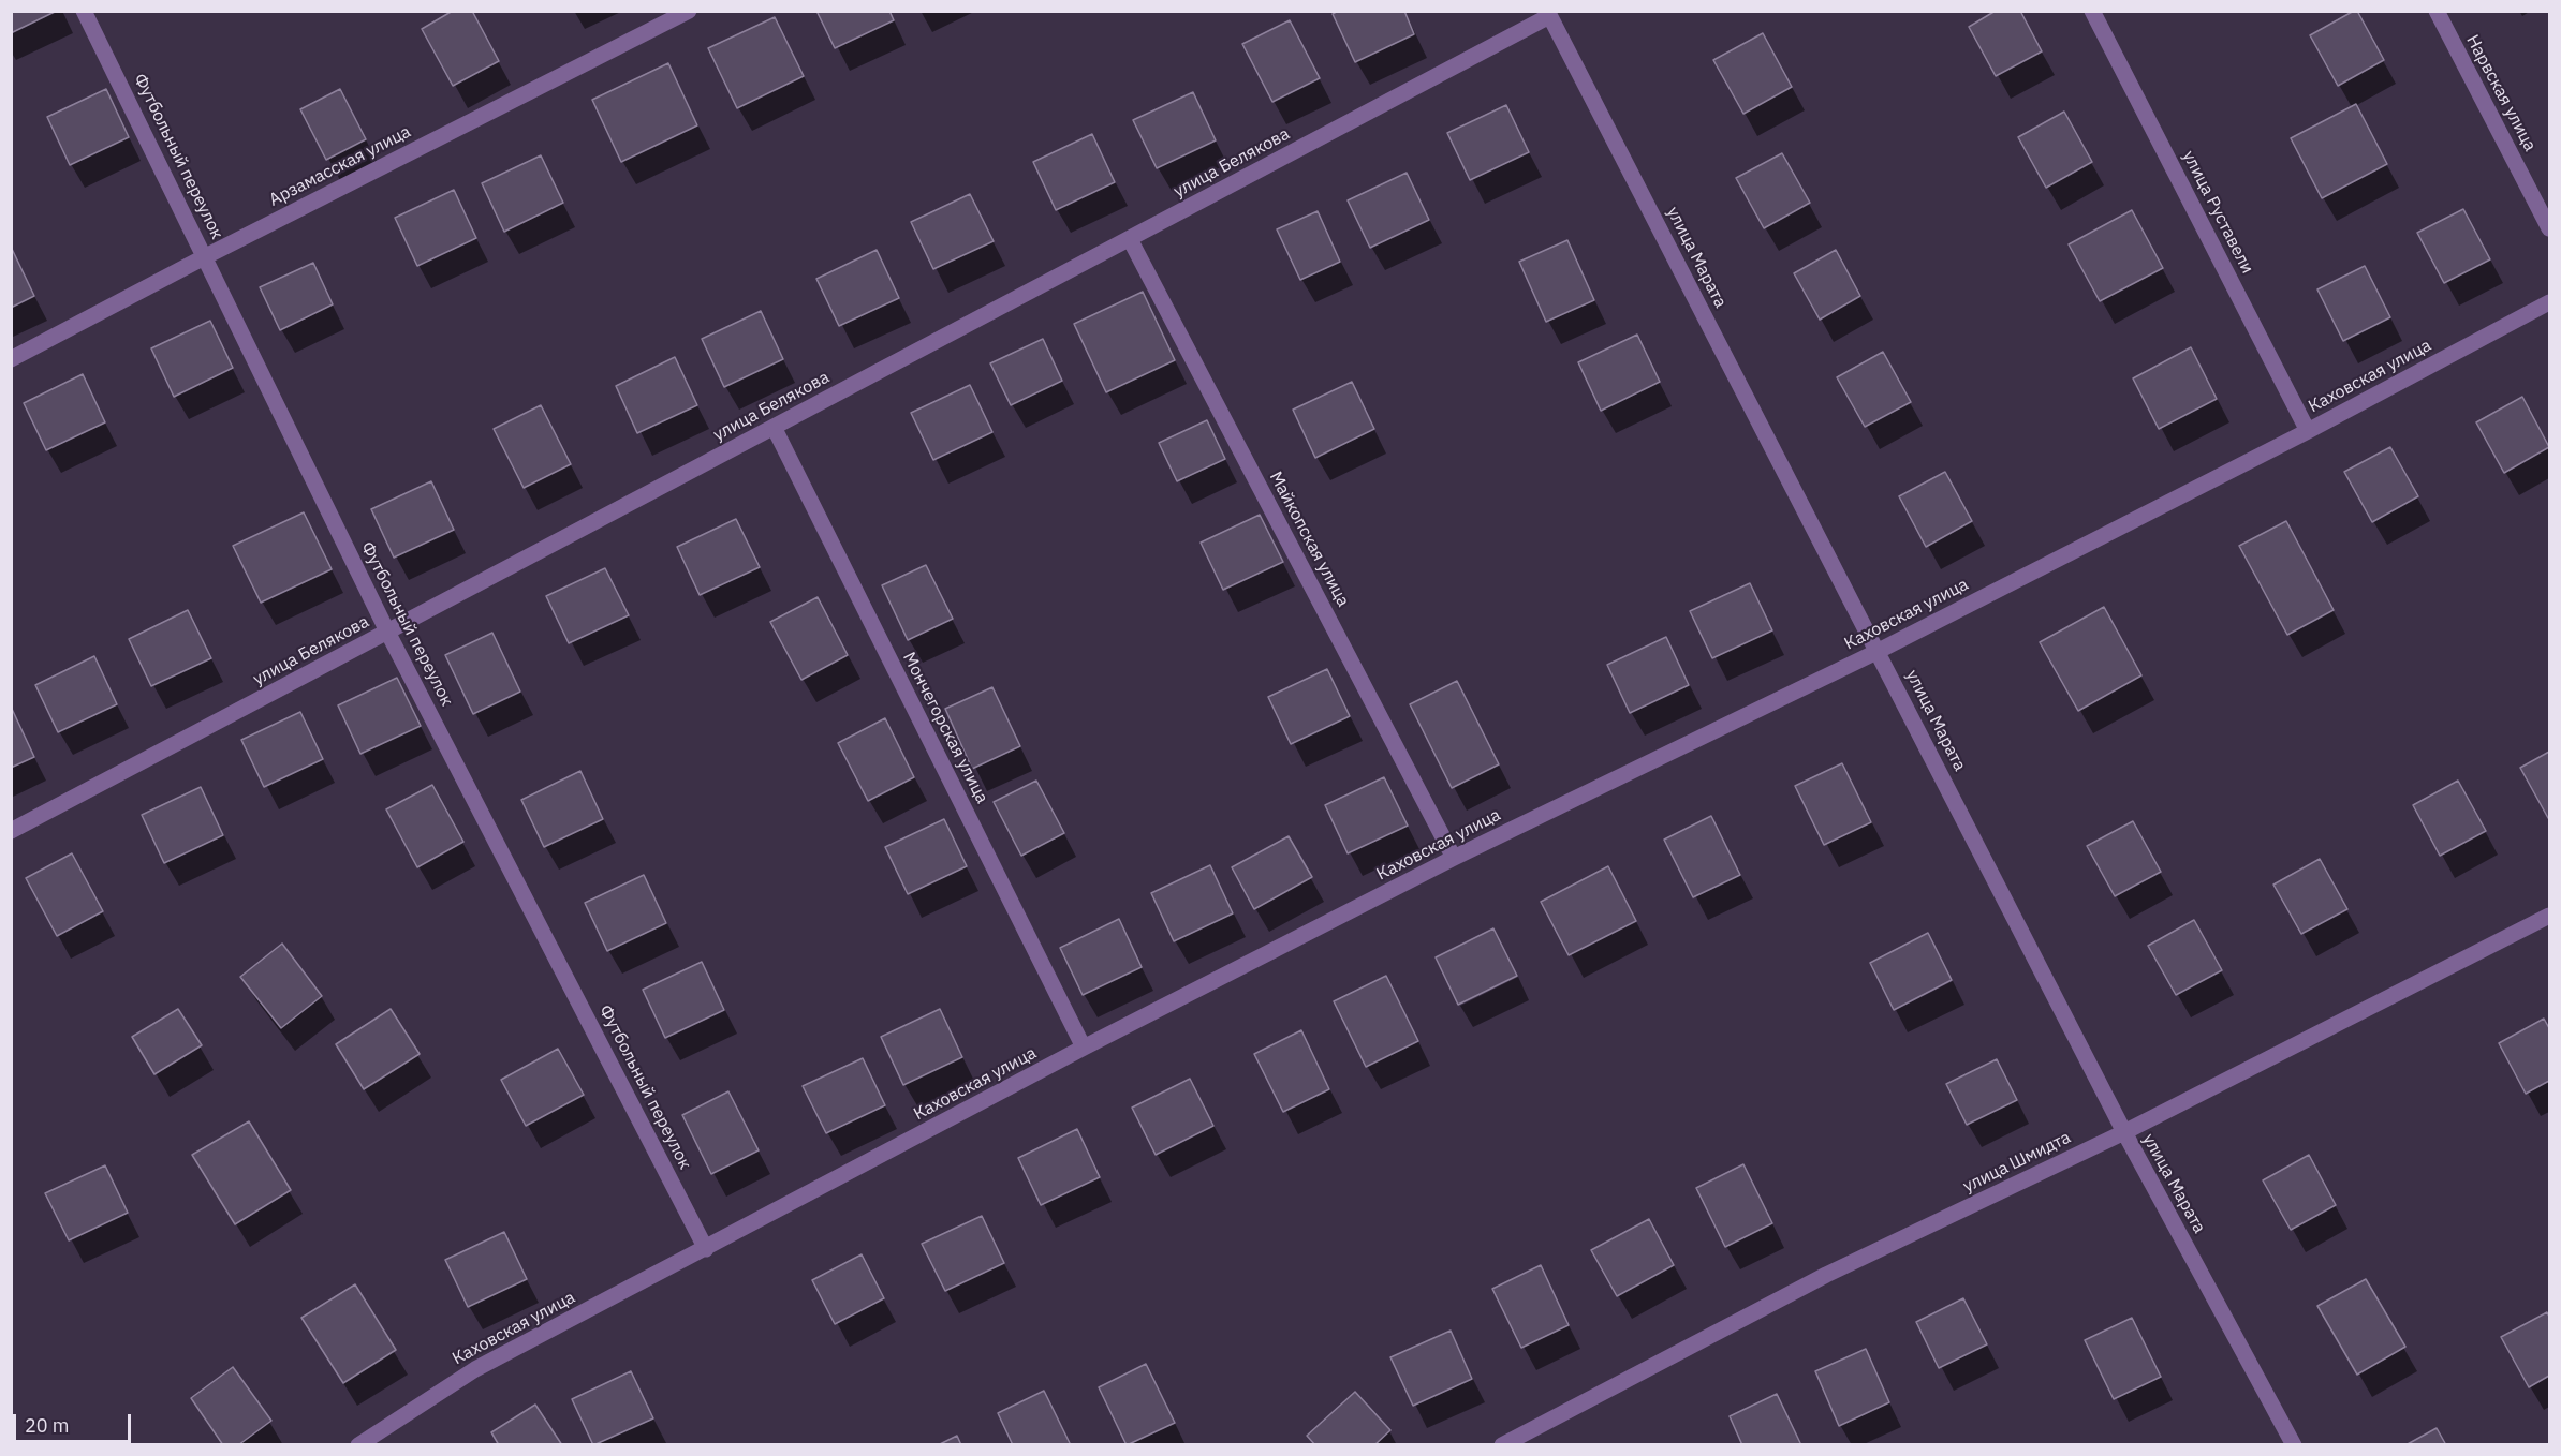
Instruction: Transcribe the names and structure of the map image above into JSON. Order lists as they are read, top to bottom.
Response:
{
  "streets": {
    "street": [
      "Нарвская улица",
      "Футбольный переулок",
      "улица Белякова",
      "Арзамасская улица",
      "улица Руставели",
      "улица Марата",
      "Каховская улица",
      "Майкопская улица",
      "Мончегорская улица",
      "улица Шмидта"
    ]
  },
  "crossings": [
    ["Футбольный переулок", "улица Белякова"],
    ["Футбольный переулок", "Арзамасская улица"],
    ["Футбольный переулок", "Каховская улица"],
    ["улица Белякова", "улица Марата"],
    ["улица Белякова", "Майкопская улица"],
    ["улица Белякова", "Мончегорская улица"],
    ["улица Руставели", "Каховская улица"],
    ["улица Марата", "Каховская улица"],
    ["улица Марата", "улица Шмидта"],
    ["Каховская улица", "Майкопская улица"],
    ["Каховская улица", "Мончегорская улица"]
  ],
  "scale_bar": "20 m"
}
